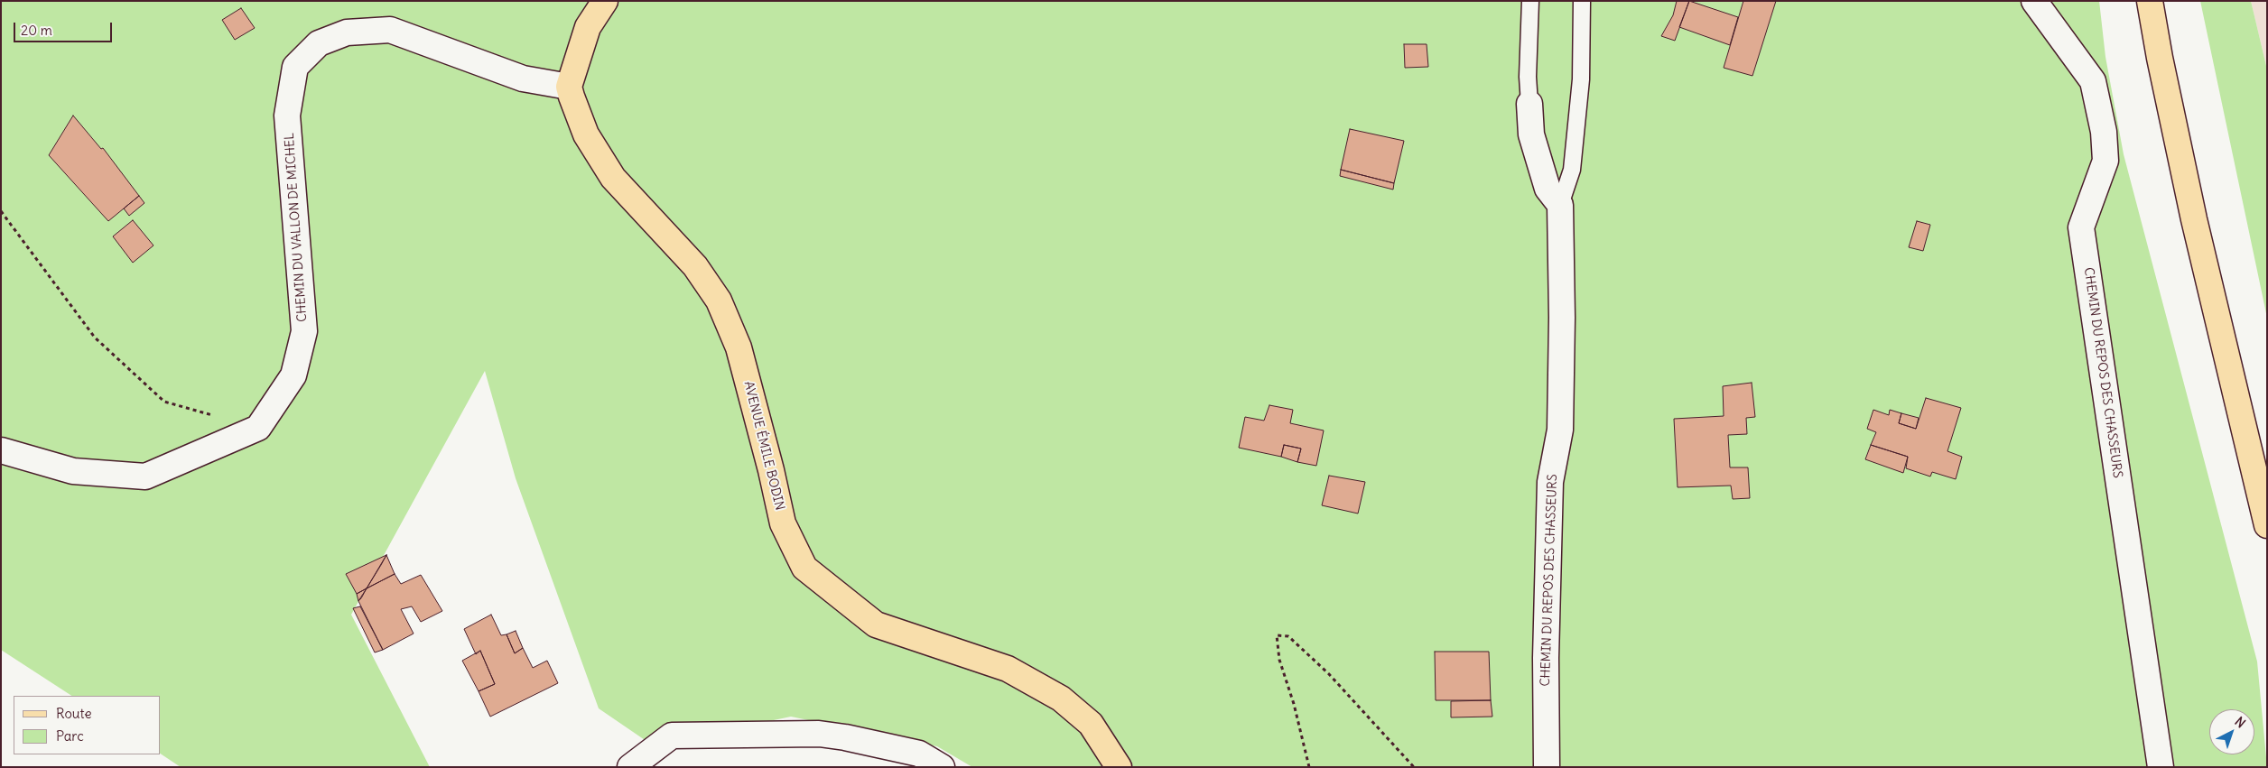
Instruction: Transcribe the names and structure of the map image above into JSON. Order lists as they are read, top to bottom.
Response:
{
  "streets": {
    "main road": ["AVENUE ÉMILE BODIN"],
    "street": ["CHEMIN DU VALLON DE MICHEL", "CHEMIN DU REPOS DES CHASSEURS"]
  },
  "crossings": [
    ["CHEMIN DU VALLON DE MICHEL", "AVENUE ÉMILE BODIN"]
  ],
  "legend": ["Route", "Parc"],
  "scale_bar": "20 m",
  "north": "top right"
}
